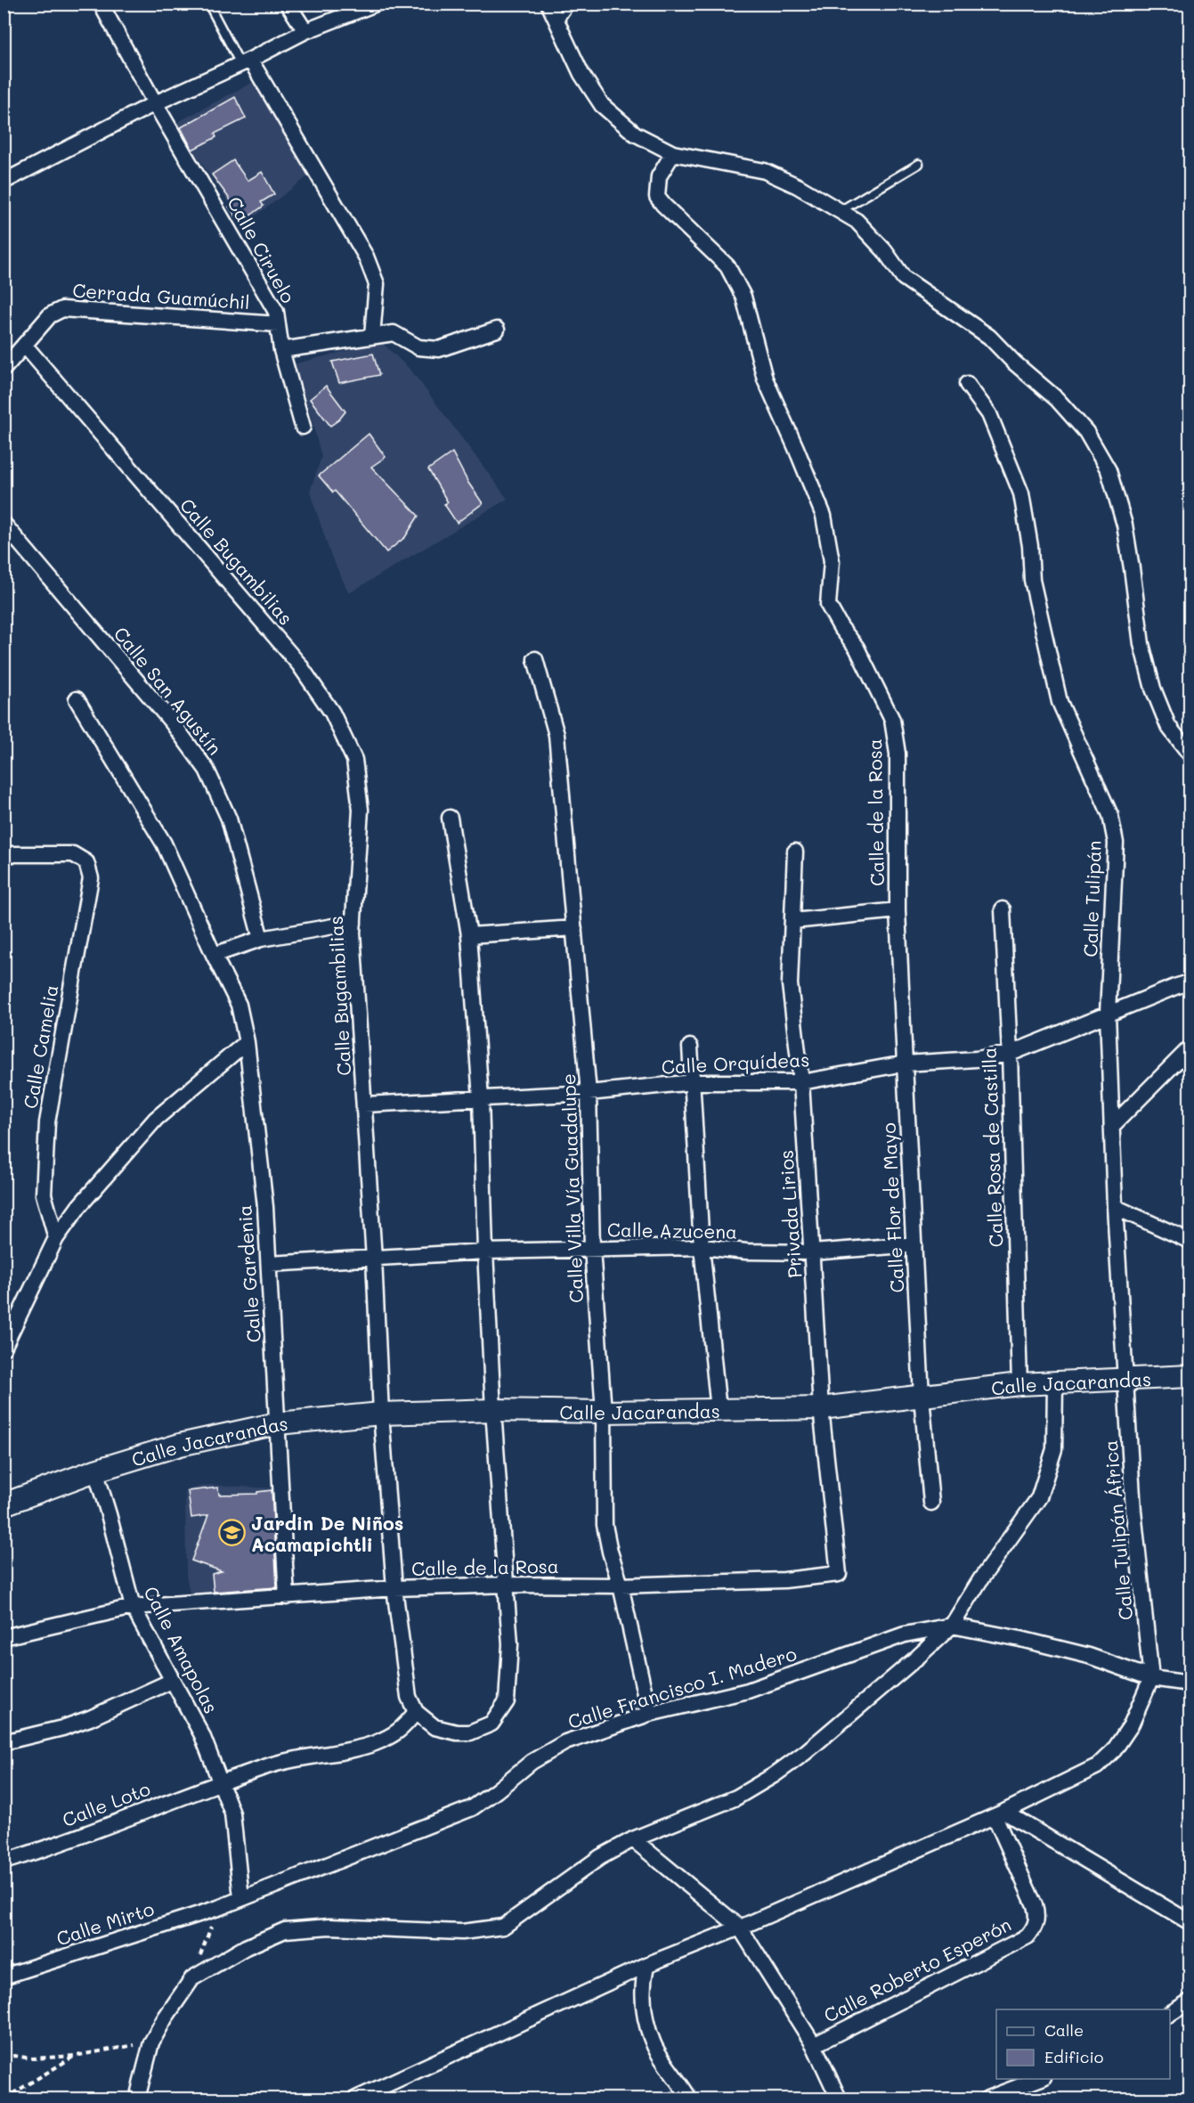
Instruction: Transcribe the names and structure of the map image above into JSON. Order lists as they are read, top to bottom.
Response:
{
  "streets": {
    "street": [
      "Calle Ciruelo",
      "Cerrada Guamúchil",
      "Calle Bugambilias",
      "Calle San Agustín",
      "Calle de la Rosa",
      "Calle Tulipán",
      "Calle Camelia",
      "Calle Orquídeas",
      "Calle Rosa de Castilla",
      "Calle Villa Vía Guadalupe",
      "Calle Flor de Mayo",
      "Privada Lirios",
      "Calle Azucena",
      "Calle Gardenia",
      "Calle Jacarandas",
      "Calle Tulipán África",
      "Calle Amapolas",
      "Calle Francisco I. Madero",
      "Calle Loto",
      "Calle Mirto",
      "Calle Roberto Esperón"
    ]
  },
  "crossings": [
    ["Calle Ciruelo", "Cerrada Guamúchil"],
    ["Cerrada Guamúchil", "Calle Bugambilias"],
    ["Calle Bugambilias", "Calle de la Rosa"],
    ["Calle Bugambilias", "Calle Orquídeas"],
    ["Calle Bugambilias", "Calle Azucena"],
    ["Calle Bugambilias", "Calle Jacarandas"],
    ["Calle de la Rosa", "Calle Villa Vía Guadalupe"],
    ["Calle de la Rosa", "Calle Flor de Mayo"],
    ["Calle de la Rosa", "Privada Lirios"],
    ["Calle de la Rosa", "Calle Gardenia"],
    ["Calle de la Rosa", "Calle Amapolas"],
    ["Calle Tulipán", "Calle Orquídeas"],
    ["Calle Tulipán", "Calle Jacarandas"],
    ["Calle Tulipán", "Calle Tulipán África"],
    ["Calle Orquídeas", "Calle Rosa de Castilla"],
    ["Calle Orquídeas", "Calle Villa Vía Guadalupe"],
    ["Calle Orquídeas", "Calle Flor de Mayo"],
    ["Calle Orquídeas", "Privada Lirios"],
    ["Calle Rosa de Castilla", "Calle Jacarandas"],
    ["Calle Villa Vía Guadalupe", "Calle Azucena"],
    ["Calle Villa Vía Guadalupe", "Calle Jacarandas"],
    ["Calle Villa Vía Guadalupe", "Calle Francisco I. Madero"],
    ["Calle Flor de Mayo", "Calle Azucena"],
    ["Calle Flor de Mayo", "Calle Jacarandas"],
    ["Privada Lirios", "Calle Azucena"],
    ["Privada Lirios", "Calle Jacarandas"],
    ["Calle Azucena", "Calle Gardenia"],
    ["Calle Gardenia", "Calle Jacarandas"],
    ["Calle Jacarandas", "Calle Tulipán África"],
    ["Calle Jacarandas", "Calle Amapolas"],
    ["Calle Tulipán África", "Calle Francisco I. Madero"],
    ["Calle Amapolas", "Calle Francisco I. Madero"],
    ["Calle Amapolas", "Calle Loto"],
    ["Calle Francisco I. Madero", "Calle Mirto"]
  ],
  "places": {
    "school or university": ["Jardin De Niños Acamapichtli"]
  },
  "legend": ["Calle", "Edificio"]
}
